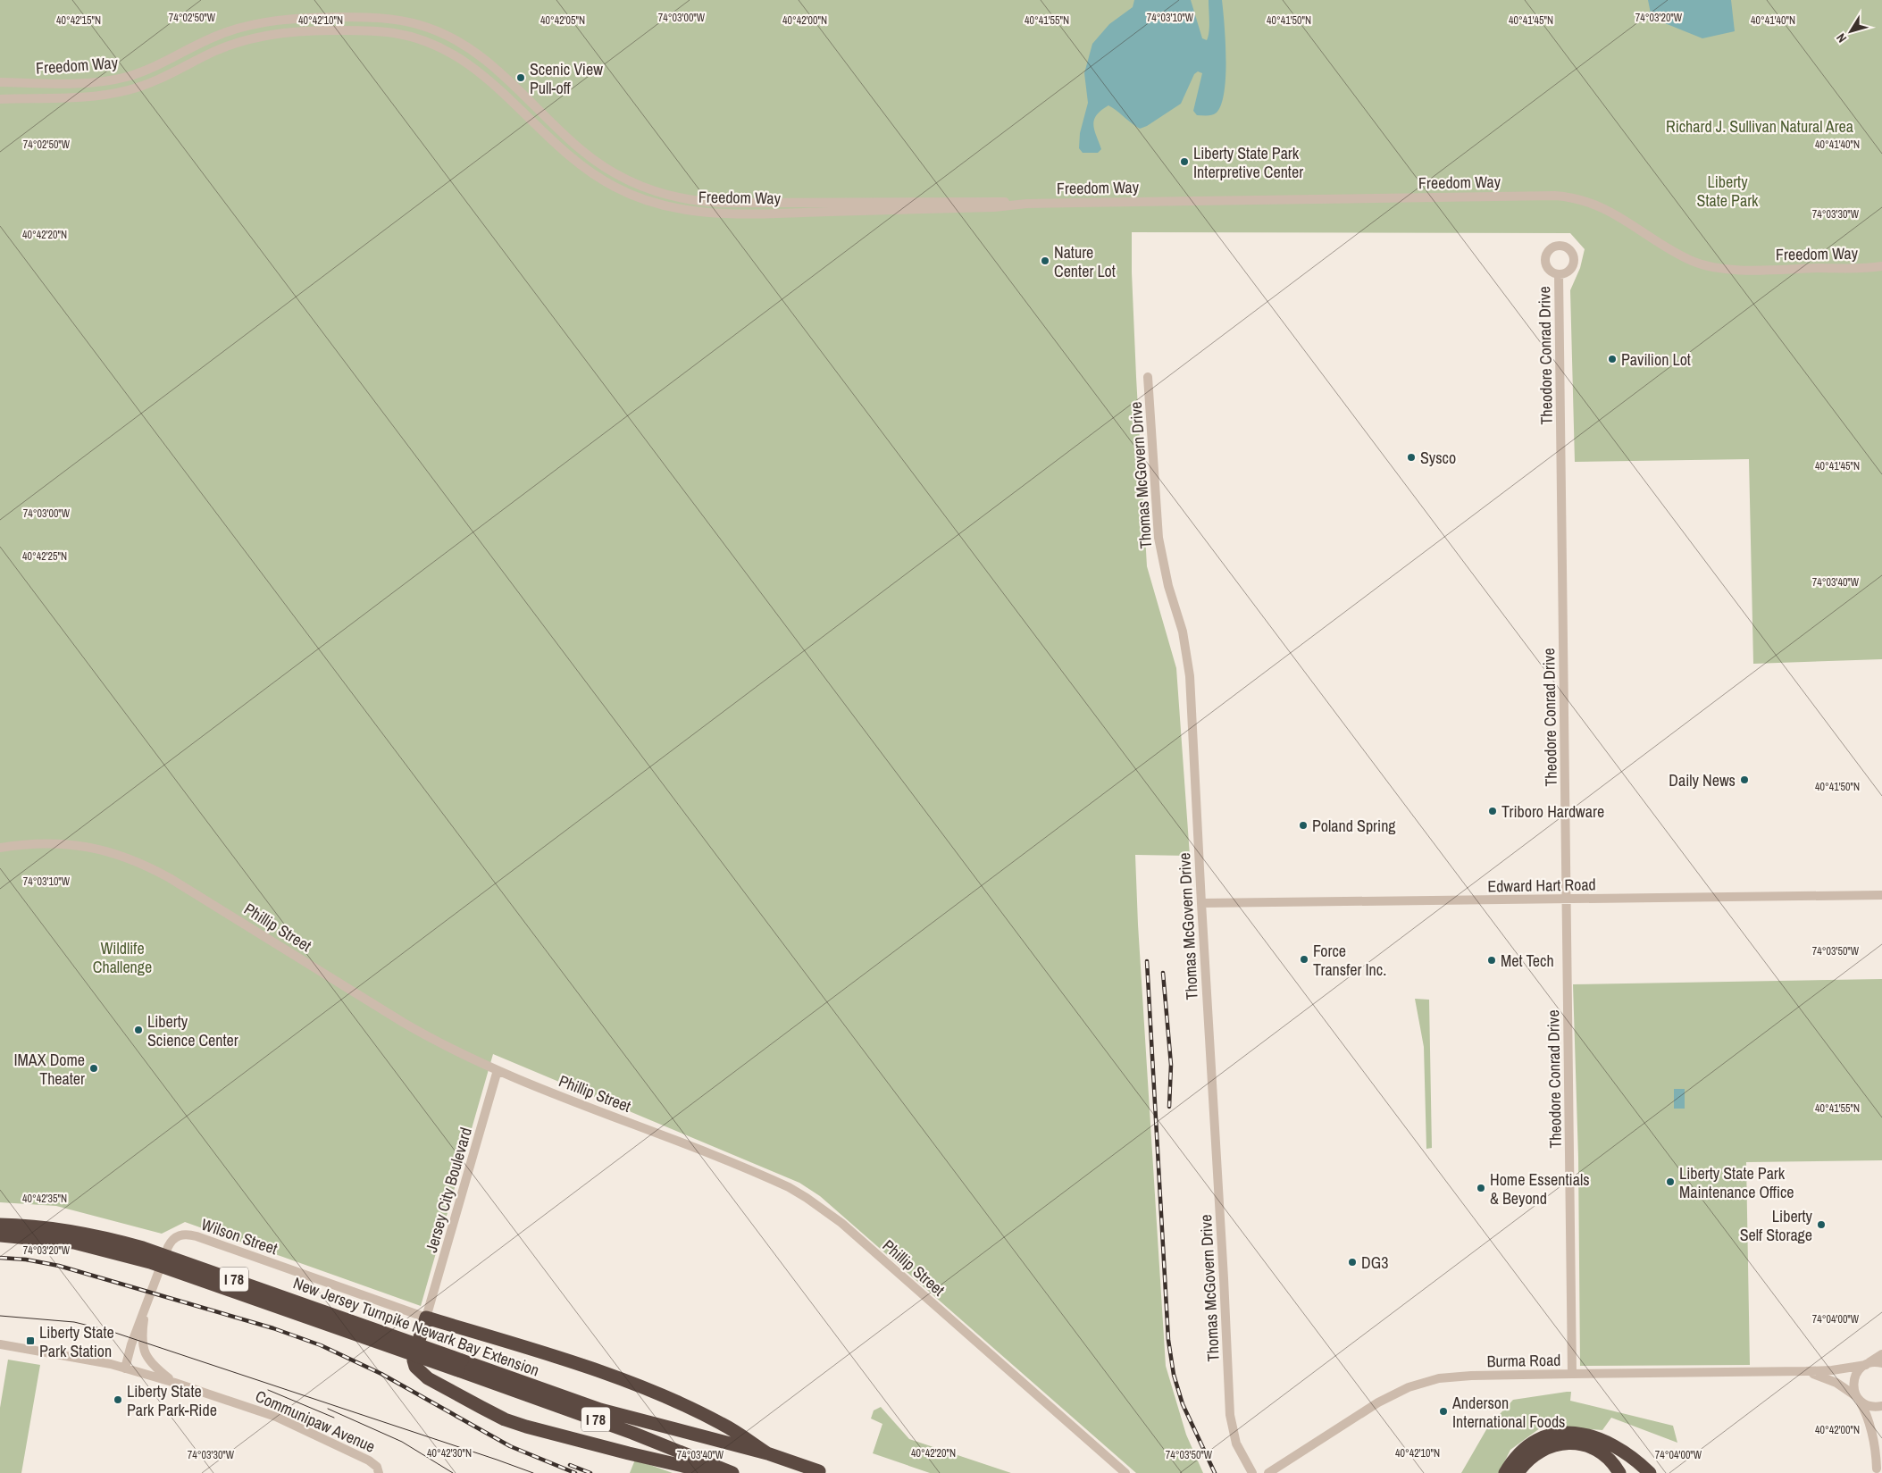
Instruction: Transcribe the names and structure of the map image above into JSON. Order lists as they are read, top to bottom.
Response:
{
  "streets": {
    "highway": ["I 78", "New Jersey Turnpike Newark Bay Extension"],
    "street": [
      "Freedom Way",
      "Theodore Conrad Drive",
      "Thomas McGovern Drive",
      "Edward Hart Road",
      "Phillip Street",
      "Jersey City Boulevard",
      "Wilson Street",
      "Burma Road",
      "Communipaw Avenue"
    ]
  },
  "crossings": [
    ["Theodore Conrad Drive", "Edward Hart Road"],
    ["Theodore Conrad Drive", "Burma Road"],
    ["Thomas McGovern Drive", "Edward Hart Road"],
    ["Phillip Street", "Jersey City Boulevard"],
    ["Jersey City Boulevard", "Wilson Street"],
    ["Wilson Street", "Communipaw Avenue"]
  ],
  "parks": ["Richard J. Sullivan Natural Area", "Liberty State Park", "Wildlife Challenge"],
  "places": {
    "other": [
      "Scenic View Pull-off",
      "Liberty State Park Interpretive Center",
      "Nature Center Lot",
      "Pavilion Lot",
      "Sysco",
      "Daily News",
      "Triboro Hardware",
      "Poland Spring",
      "Force Transfer Inc.",
      "Met Tech",
      "Liberty Science Center",
      "IMAX Dome Theater",
      "Liberty State Park Maintenance Office",
      "Home Essentials & Beyond",
      "Liberty Self Storage",
      "DG3",
      "Liberty State Park Park-Ride",
      "Anderson International Foods"
    ],
    "transit": ["Liberty State Park Station"]
  },
  "north": "bottom left",
  "coordinates": [
    "74°02'50\"W",
    "74°03'00\"W",
    "74°03'10\"W",
    "74°03'20\"W",
    "40°42'15\"N",
    "40°42'10\"N",
    "40°42'05\"N",
    "40°42'00\"N",
    "40°41'55\"N",
    "40°41'50\"N",
    "40°41'45\"N",
    "40°41'40\"N",
    "74°03'30\"W",
    "40°42'20\"N",
    "40°42'25\"N",
    "74°03'40\"W",
    "74°03'50\"W",
    "40°42'35\"N",
    "74°04'00\"W",
    "40°42'30\"N"
  ]
}
